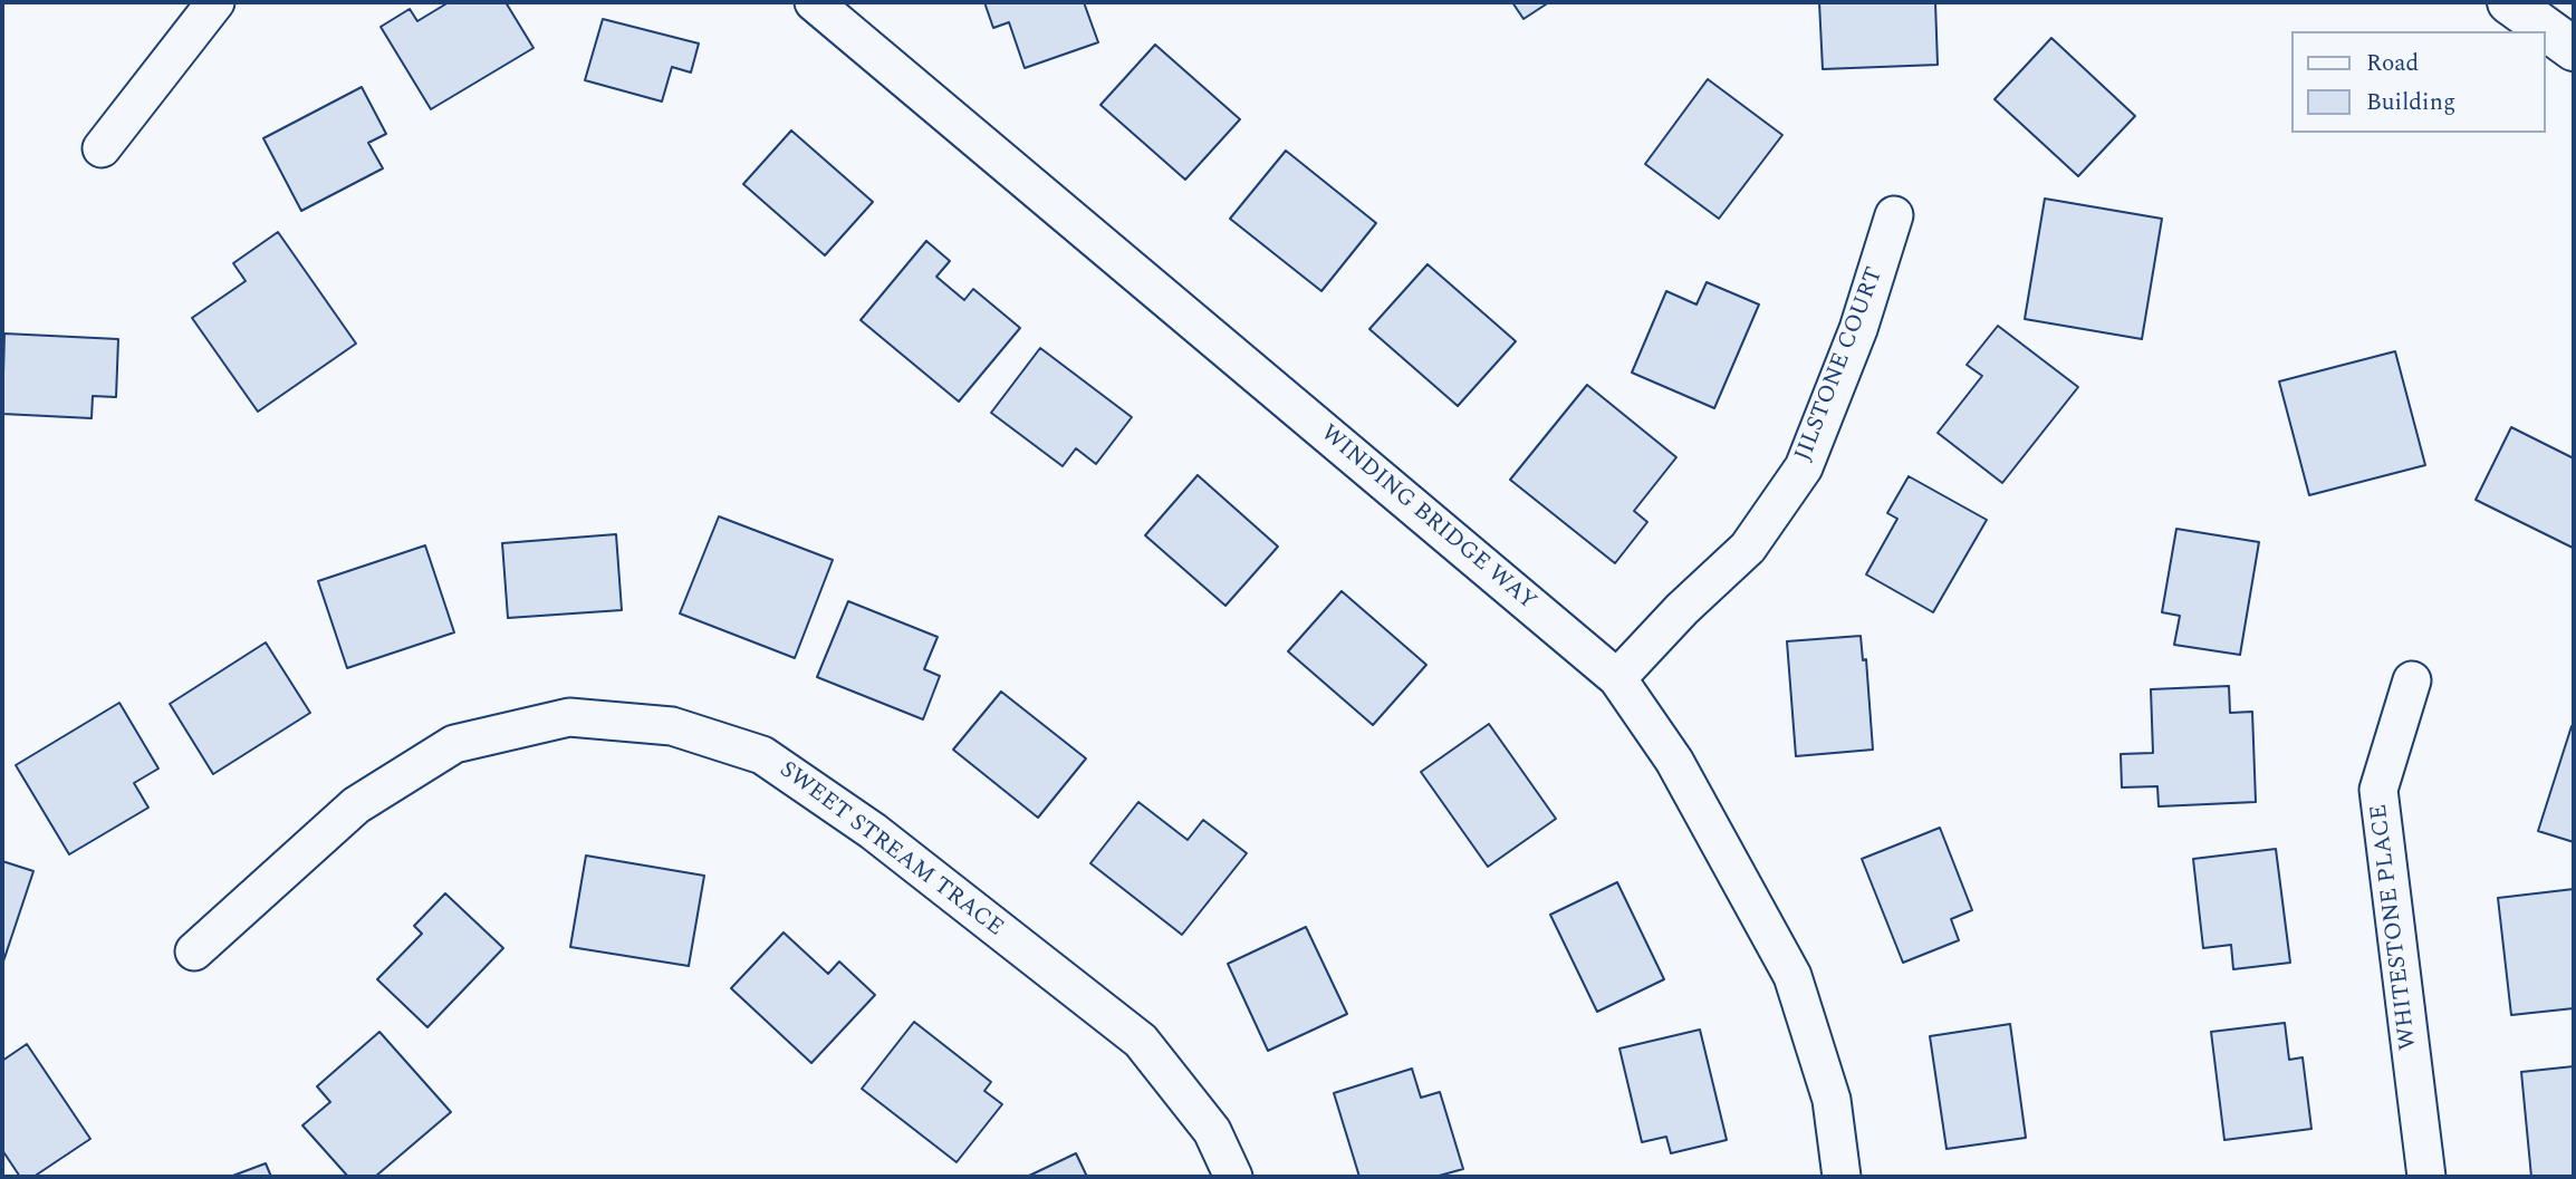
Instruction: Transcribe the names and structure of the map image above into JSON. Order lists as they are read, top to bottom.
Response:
{
  "streets": {
    "street": [
      "JILSTONE COURT",
      "WINDING BRIDGE WAY",
      "SWEET STREAM TRACE",
      "WHITESTONE PLACE"
    ]
  },
  "crossings": [
    ["JILSTONE COURT", "WINDING BRIDGE WAY"]
  ],
  "legend": ["Road", "Building"]
}
